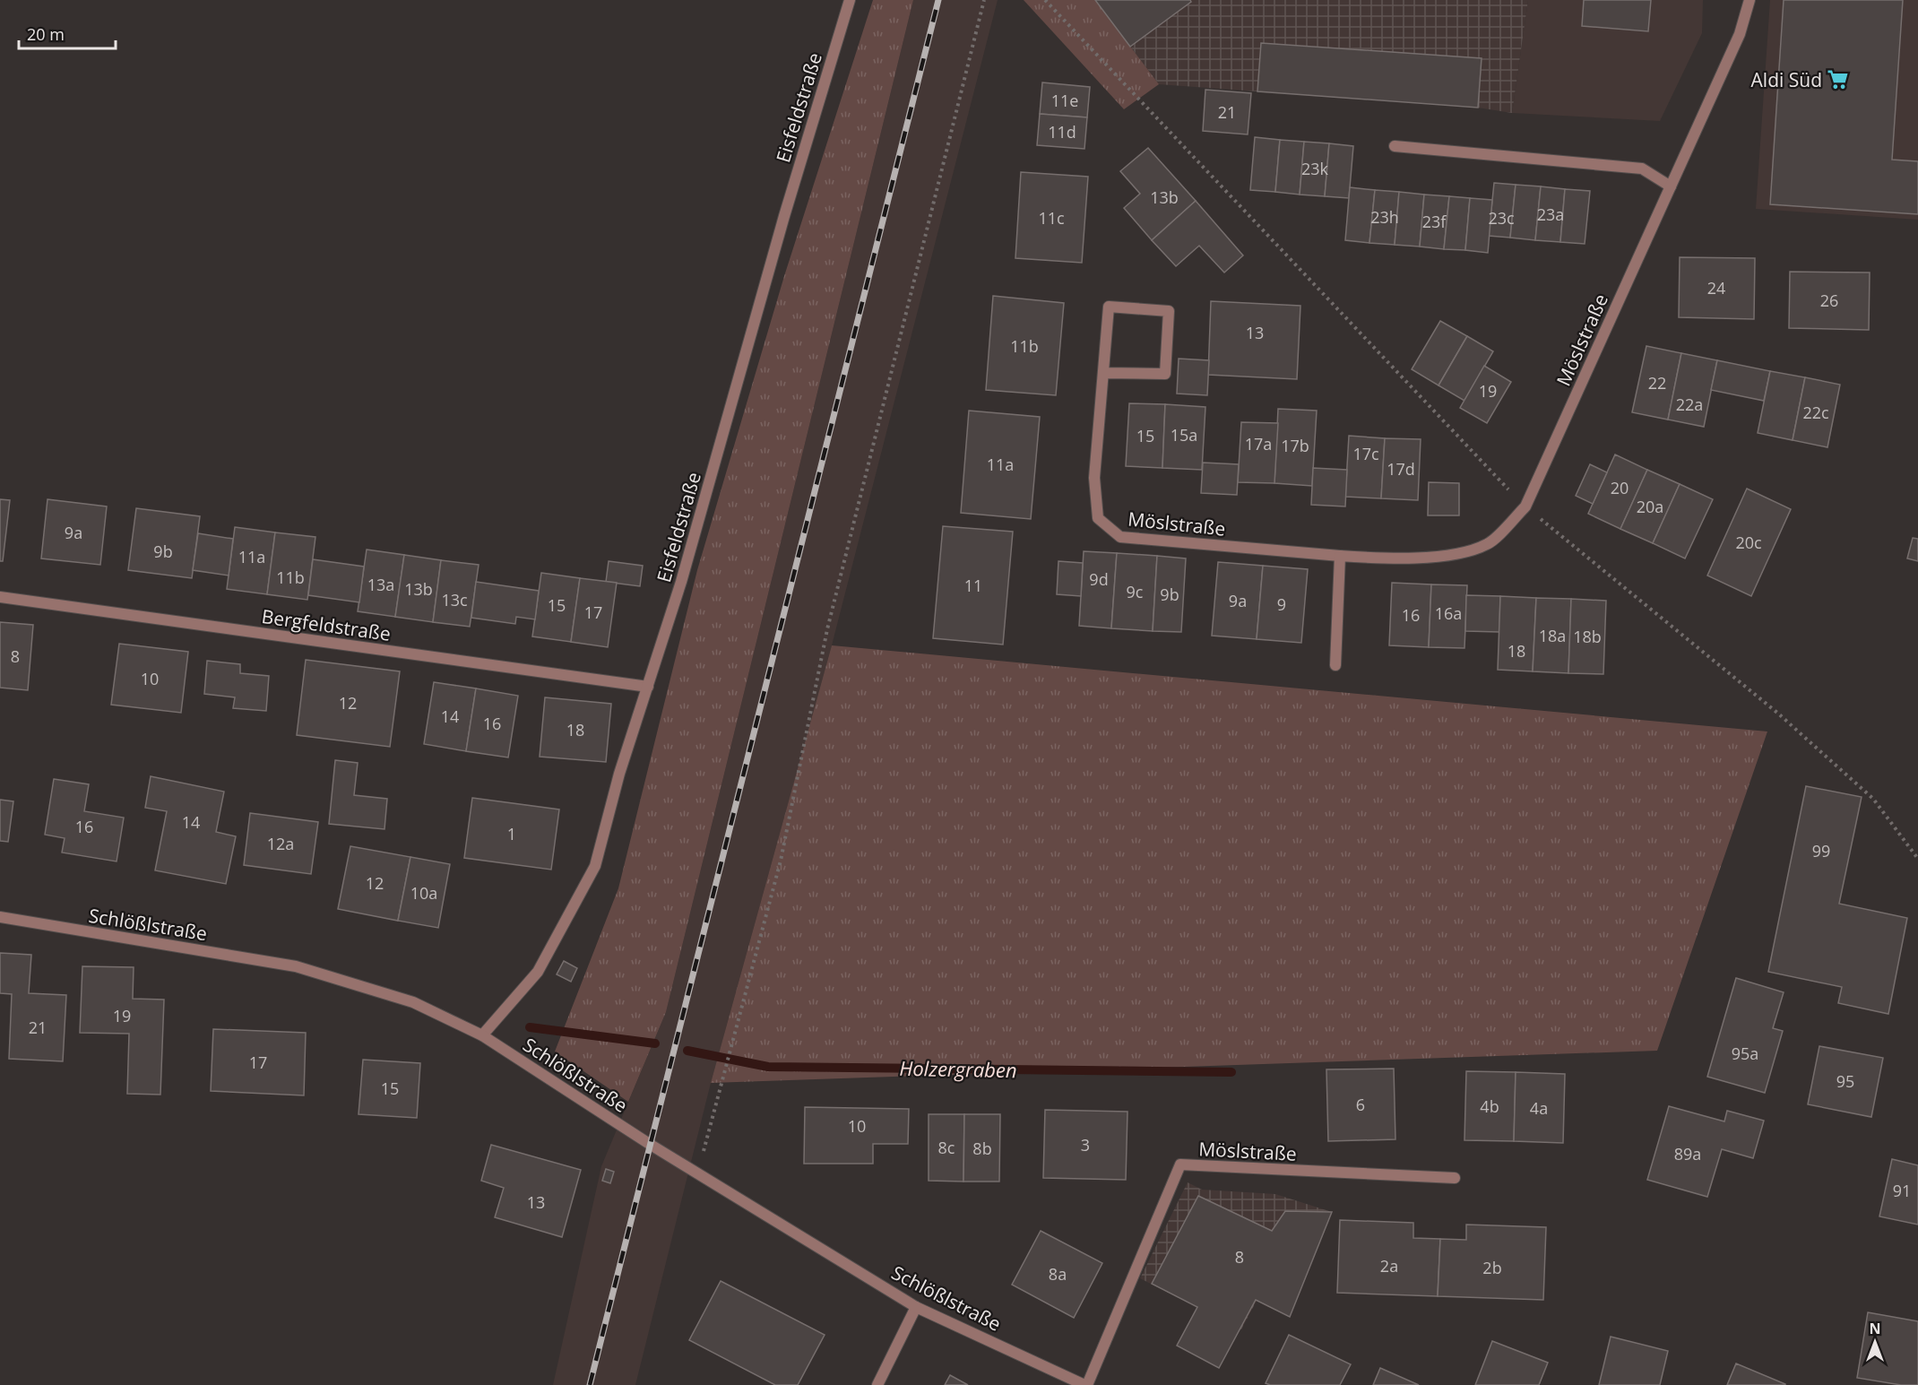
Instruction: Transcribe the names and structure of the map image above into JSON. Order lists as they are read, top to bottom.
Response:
{
  "streets": {
    "street": [
      "Eisfeldstraße",
      "Möslstraße",
      "Bergfeldstraße",
      "Schlößlstraße"
    ]
  },
  "crossings": [
    ["Eisfeldstraße", "Bergfeldstraße"],
    ["Eisfeldstraße", "Schlößlstraße"],
    ["Möslstraße", "Schlößlstraße"]
  ],
  "water": ["Holzergraben"],
  "places": {
    "supermarket": ["Aldi Süd"]
  },
  "house_numbers": [
    "11e",
    "21",
    "11d",
    "23k",
    "13b",
    "23a",
    "23h",
    "11c",
    "23c",
    "23f",
    "24",
    "26",
    "13",
    "11b",
    "22",
    "19",
    "22a",
    "22c",
    "15a",
    "15",
    "17a",
    "17b",
    "17c",
    "11a",
    "17d",
    "20",
    "20a",
    "9a",
    "20c",
    "9b",
    "11a",
    "11b",
    "9d",
    "13a",
    "11",
    "13b",
    "9c",
    "9b",
    "13c",
    "9a",
    "9",
    "15",
    "17",
    "16a",
    "16",
    "18a",
    "18b",
    "18",
    "8",
    "10",
    "12",
    "14",
    "16",
    "18",
    "14",
    "16",
    "1",
    "12a",
    "99",
    "12",
    "10a",
    "19",
    "21",
    "95a",
    "17",
    "95",
    "15",
    "6",
    "4b",
    "4a",
    "10",
    "3",
    "8c",
    "8b",
    "89a",
    "91",
    "13",
    "8",
    "2a",
    "2b",
    "8a"
  ],
  "scale_bar": "20 m",
  "north": "top"
}
